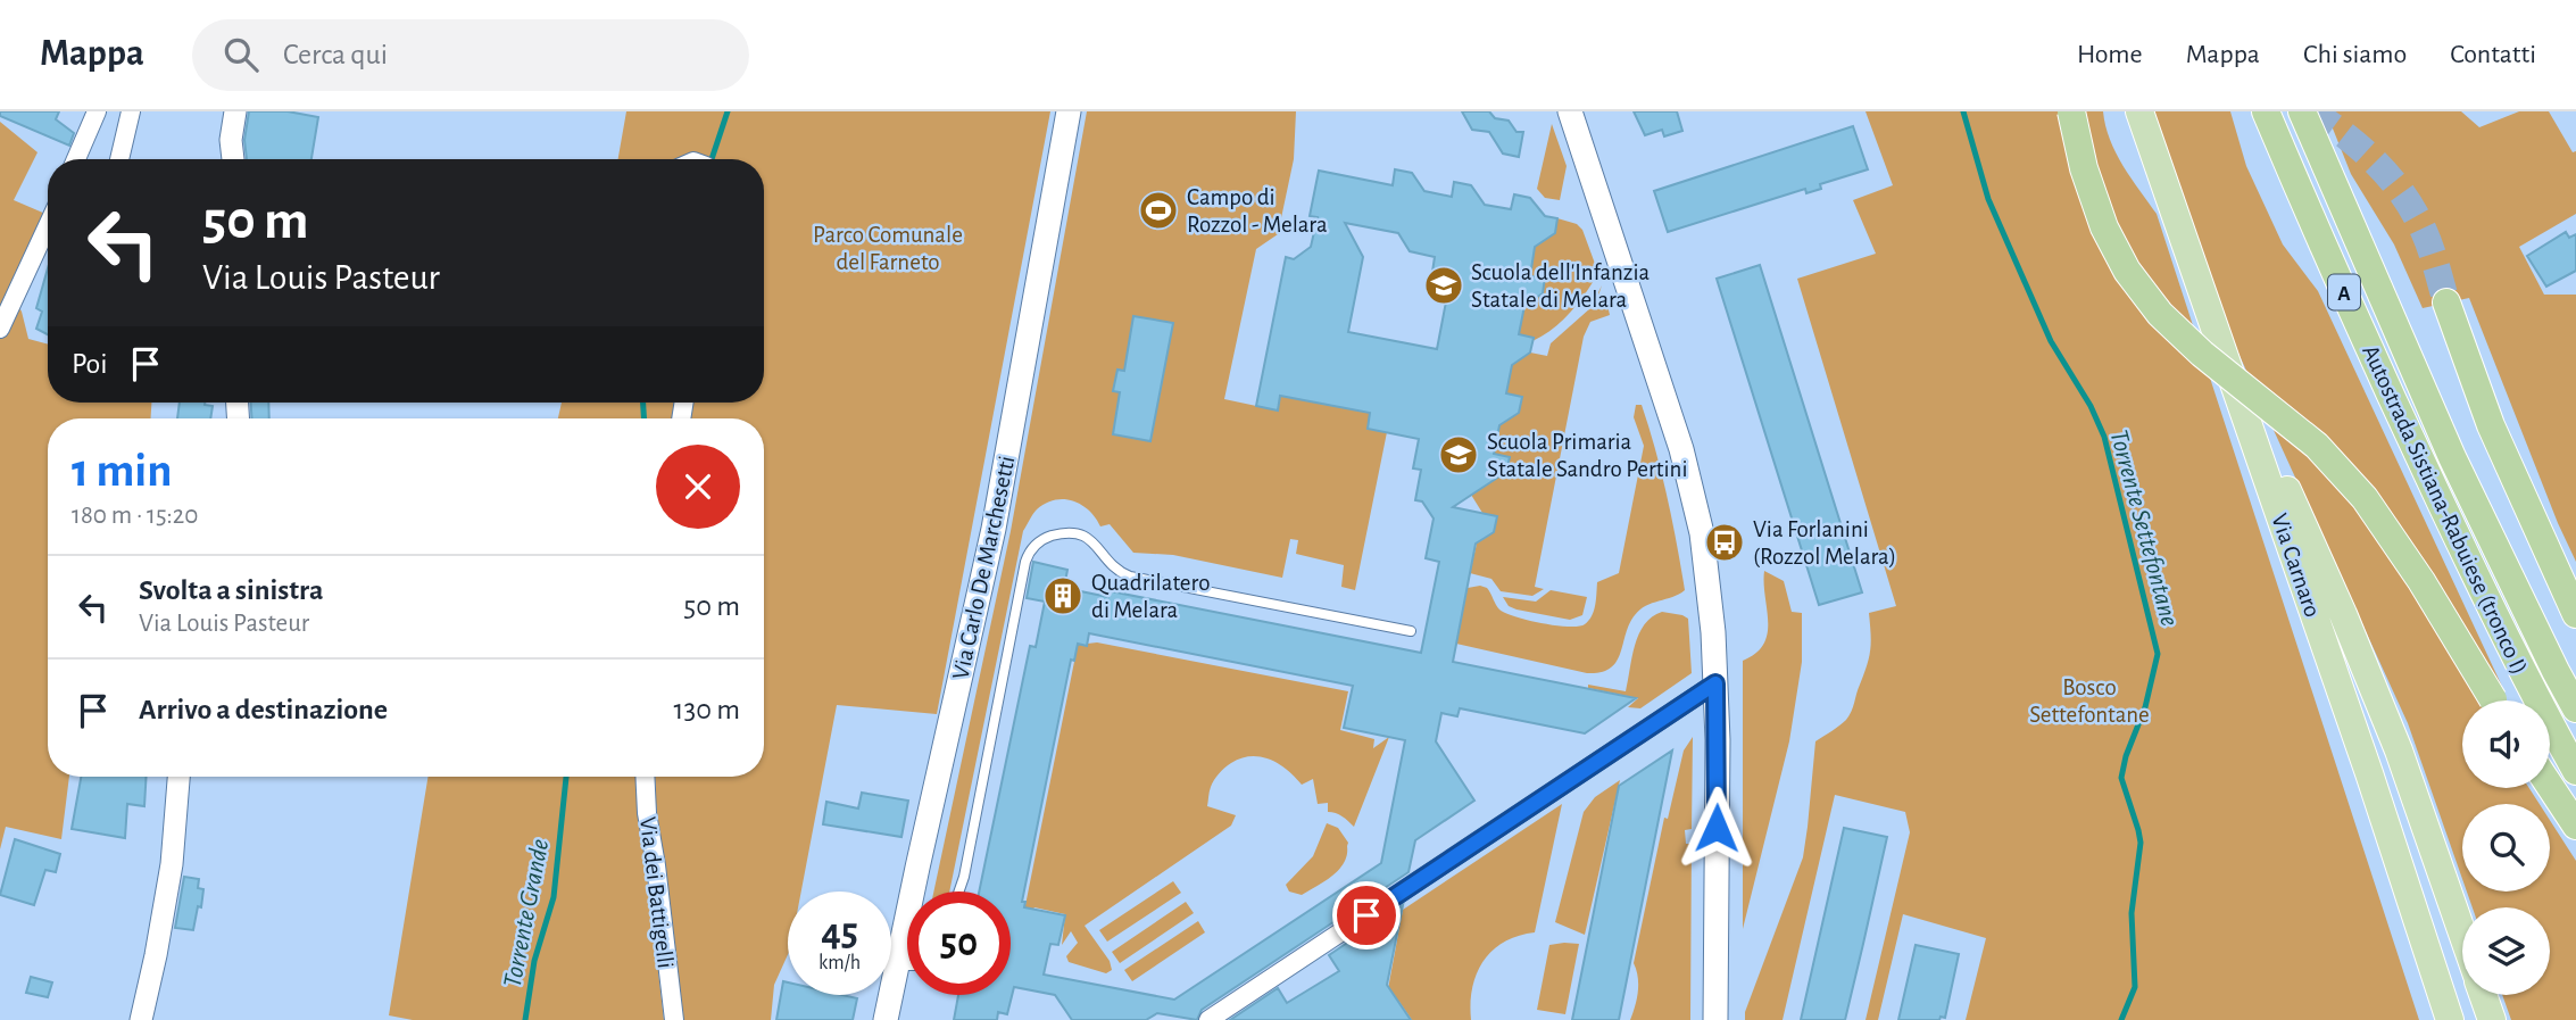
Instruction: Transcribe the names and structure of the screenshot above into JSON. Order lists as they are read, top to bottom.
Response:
{
  "streets": {
    "highway": ["A", "Autostrada Sistiana-Rabuiese (tronco I)"],
    "main road": ["Via Carnaro", "Via Carlo De Marchesetti"],
    "street": ["Via dei Battigelli"]
  },
  "water": ["Torrente Settefontane", "Torrente Grande"],
  "parks": ["Parco Comunale del Farneto", "Bosco Settefontane"],
  "places": {
    "sports": ["Campo di Rozzol - Melara"],
    "school or university": ["Scuola dell'Infanzia Statale di Melara", "Scuola Primaria Statale Sandro Pertini"],
    "bus stop": ["Via Forlanini (Rozzol Melara)"],
    "building": ["Quadrilatero di Melara"]
  },
  "page": {
    "header": "Mappa",
    "search": "Cerca qui",
    "nav": [
      "Home",
      "Mappa",
      "Chi siamo",
      "Contatti"
    ],
    "turn": ["50 m", "Via Louis Pasteur"],
    "then": "Poi",
    "heading": ["1 min", "180 m · 15:20"],
    "list": [
      {
        "name": "Svolta a sinistra",
        "note": "Via Louis Pasteur",
        "value": "50 m"
      },
      {
        "name": "Arrivo a destinazione",
        "value": "130 m"
      }
    ],
    "speed": "45 km/h",
    "limit": "50"
  }
}
